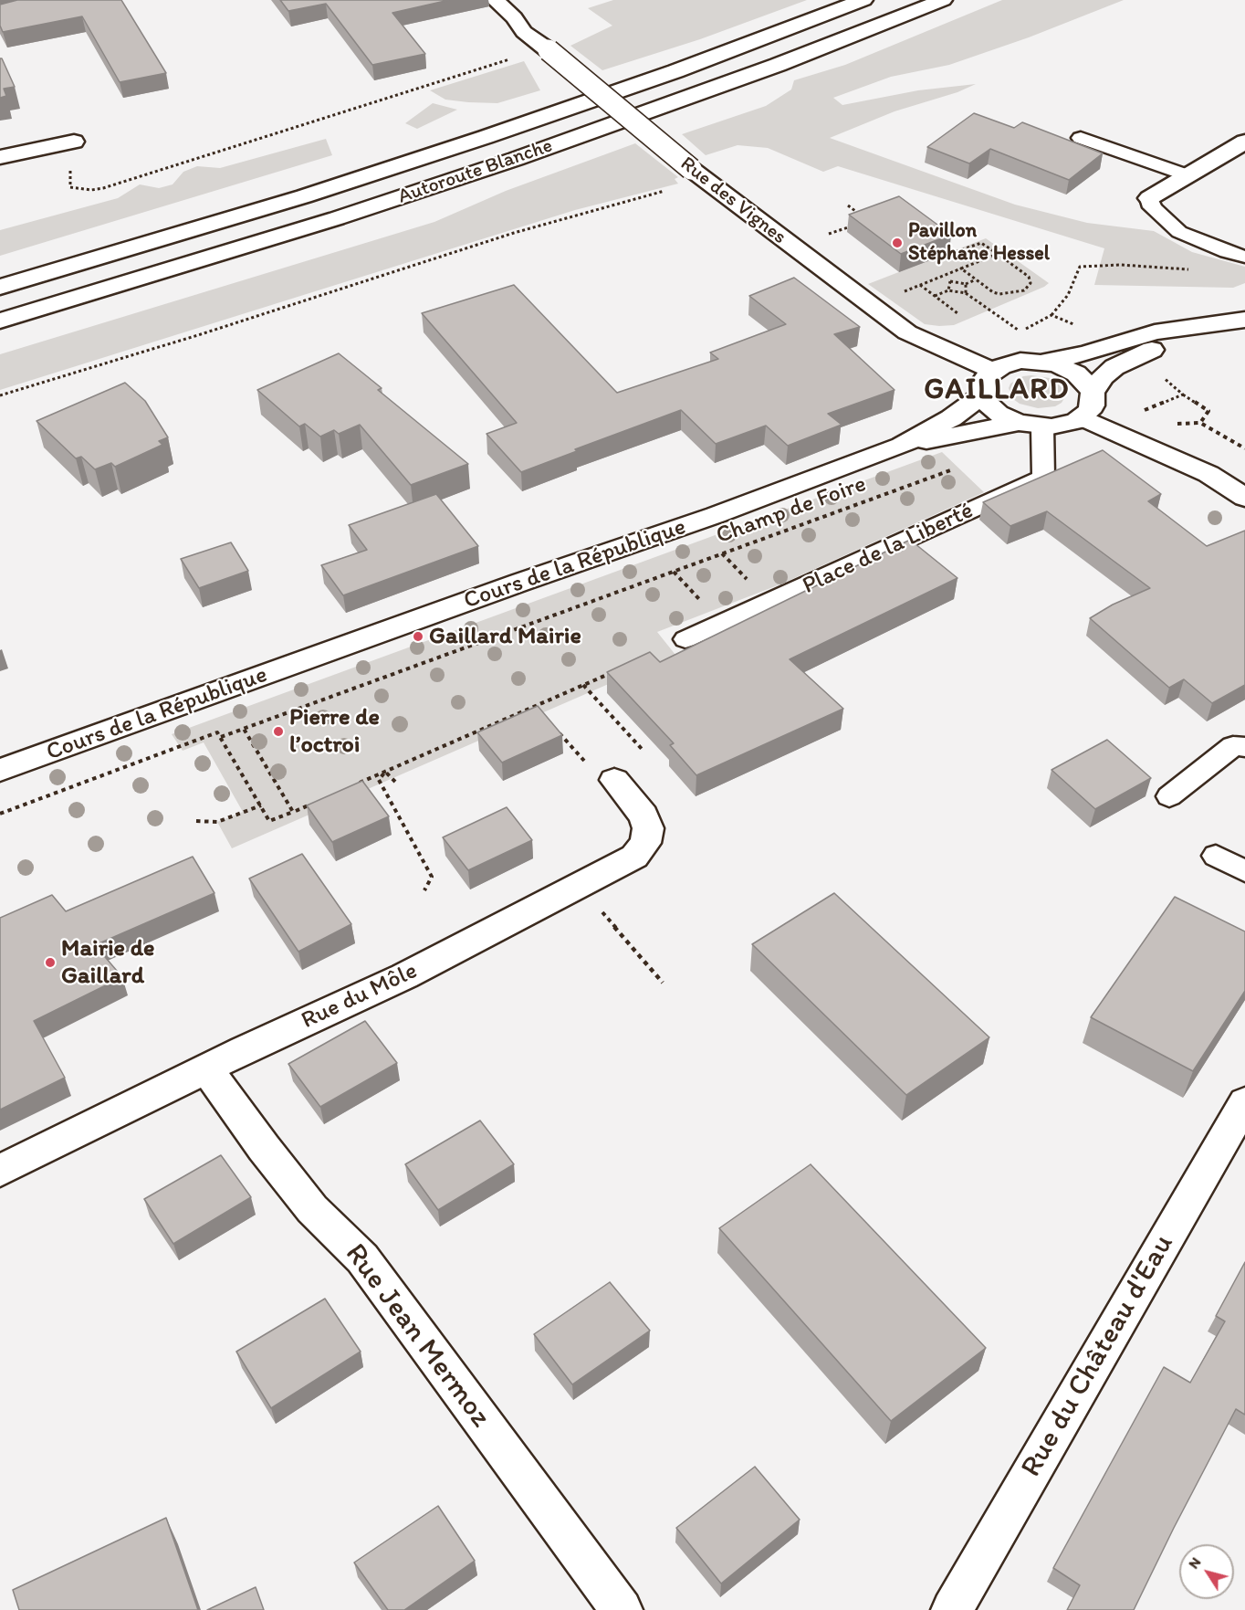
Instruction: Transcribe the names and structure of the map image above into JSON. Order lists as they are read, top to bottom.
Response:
{
  "streets": {
    "main road": [
      "Autoroute Blanche",
      "Rue des Vignes",
      "Cours de la République",
      "Rue du Môle",
      "Rue Jean Mermoz",
      "Rue du Château d'Eau"
    ],
    "lane": ["Place de la Liberté"],
    "path": ["Champ de Foire"]
  },
  "crossings": [
    ["Rue des Vignes", "Place de la Liberté"],
    ["Rue des Vignes", "Cours de la République"],
    ["Place de la Liberté", "Cours de la République"],
    ["Rue du Môle", "Rue Jean Mermoz"]
  ],
  "districts": ["GAILLARD"],
  "places": [
    "Pavillon Stéphane Hessel",
    "Gaillard Mairie",
    "Pierre de l’octroi",
    "Mairie de Gaillard"
  ],
  "north": "top left"
}
